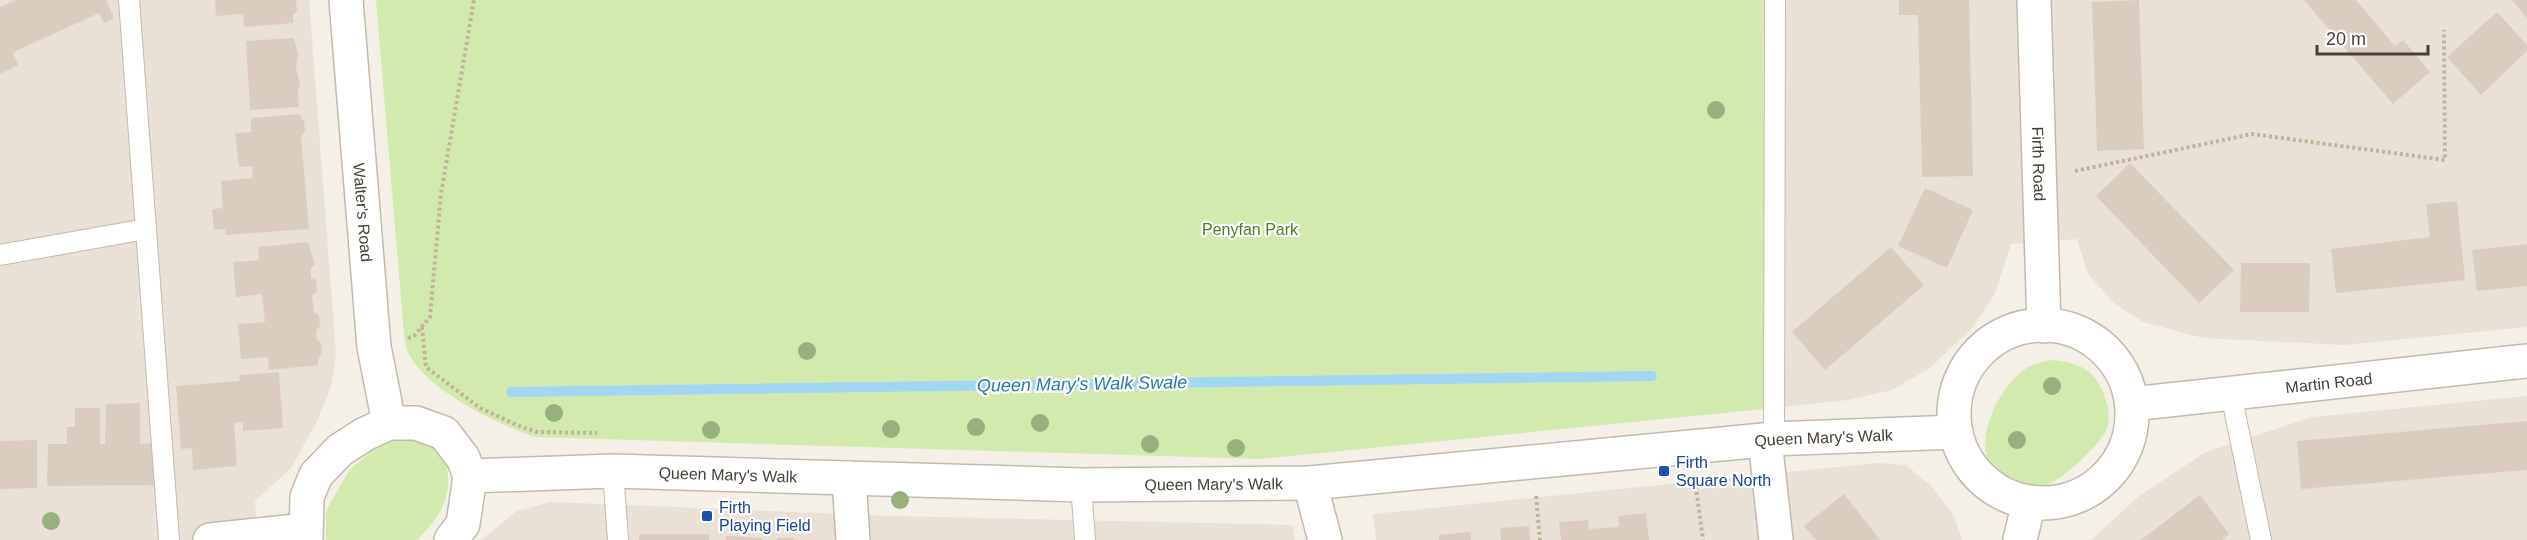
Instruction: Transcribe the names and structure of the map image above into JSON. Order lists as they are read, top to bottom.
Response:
{
  "streets": {
    "street": [
      "Firth Road",
      "Walter's Road",
      "Martin Road",
      "Queen Mary's Walk"
    ]
  },
  "crossings": [
    ["Firth Road", "Martin Road"],
    ["Firth Road", "Queen Mary's Walk"],
    ["Martin Road", "Queen Mary's Walk"]
  ],
  "water": ["Queen Mary's Walk Swale"],
  "parks": ["Penyfan Park"],
  "places": {
    "transit": ["Firth Square North", "Firth Playing Field"]
  },
  "scale_bar": "20 m"
}
